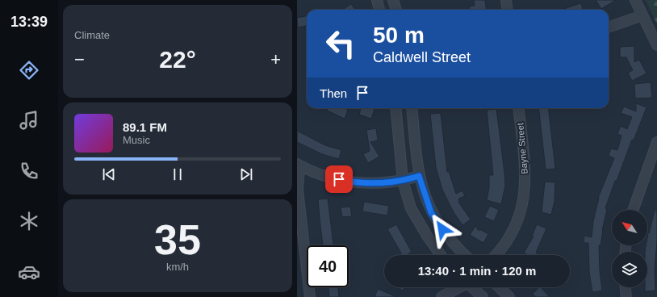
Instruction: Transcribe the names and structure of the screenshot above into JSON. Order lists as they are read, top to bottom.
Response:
{
  "streets": {
    "street": ["Bayne Street"]
  },
  "north": "top left",
  "page": {
    "tabs": "13:39",
    "tile": [
      "Climate",
      ["35", "km/h"]
    ],
    "turn": ["50 m", "Caldwell Street"],
    "heat": ["−", "22°", "+"],
    "then": "Then",
    "song": ["89.1 FM", "Music"],
    "limit": "40",
    "trip": "13:40 · 1 min · 120 m"
  }
}
